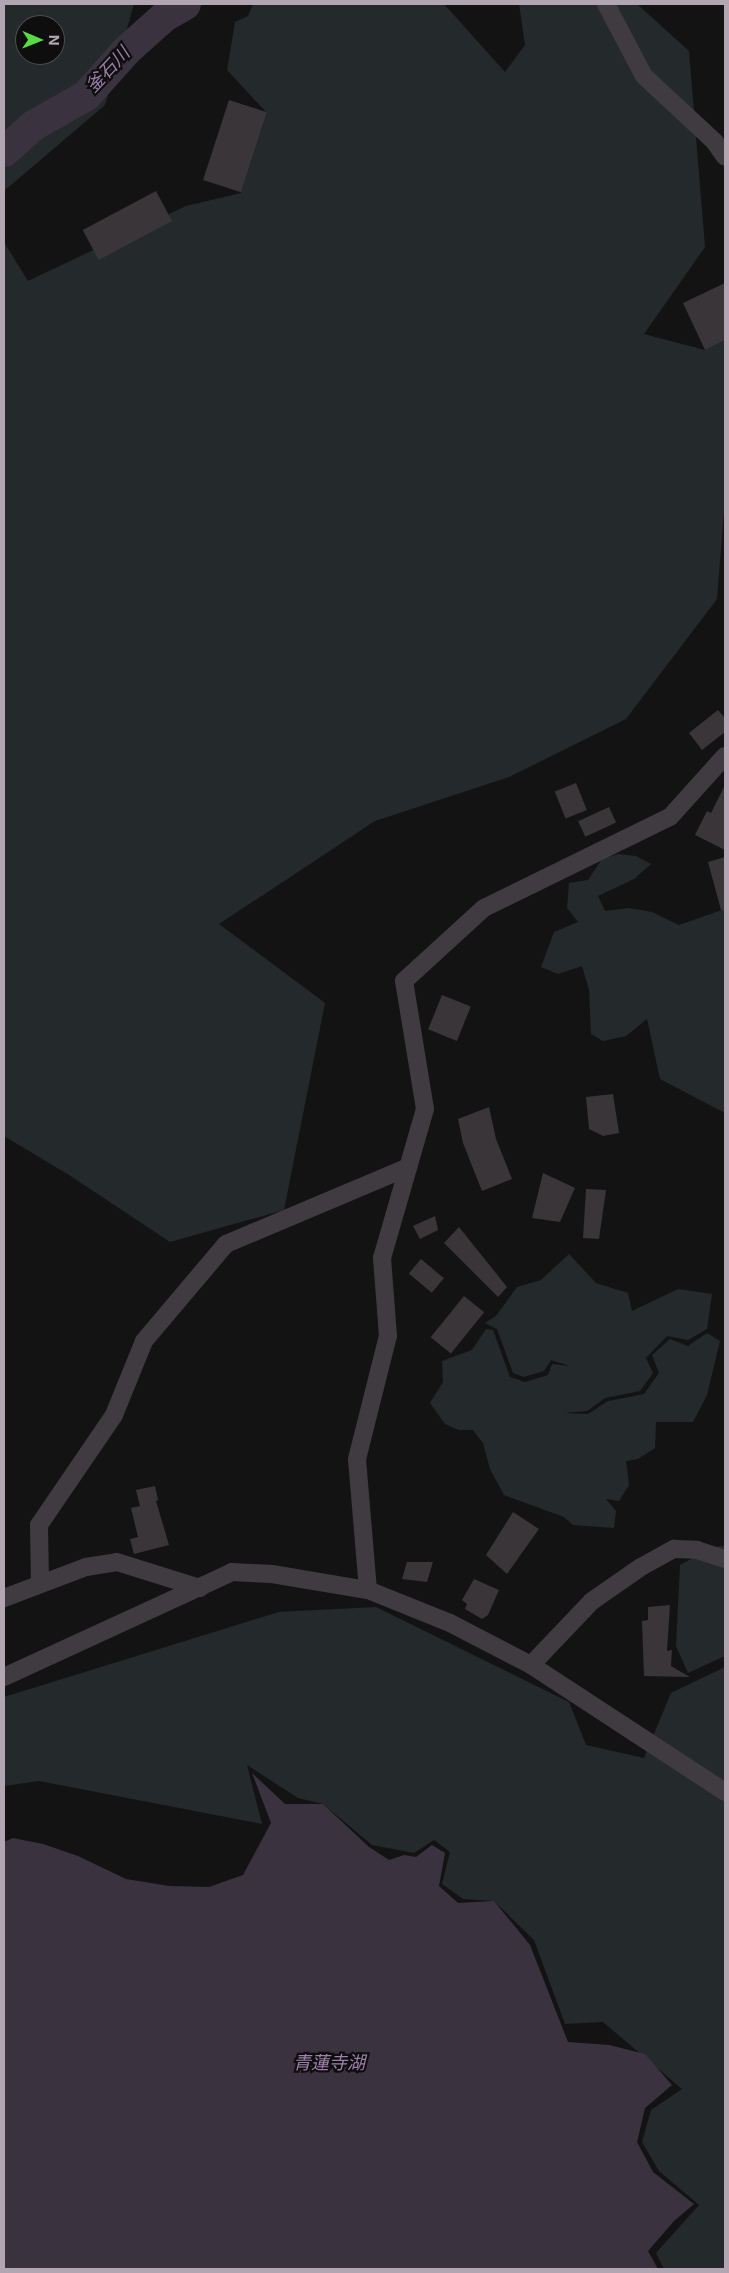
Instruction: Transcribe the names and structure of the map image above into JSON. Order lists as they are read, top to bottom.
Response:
{
  "water": ["釜石川", "青蓮寺湖"],
  "north": "right"
}
